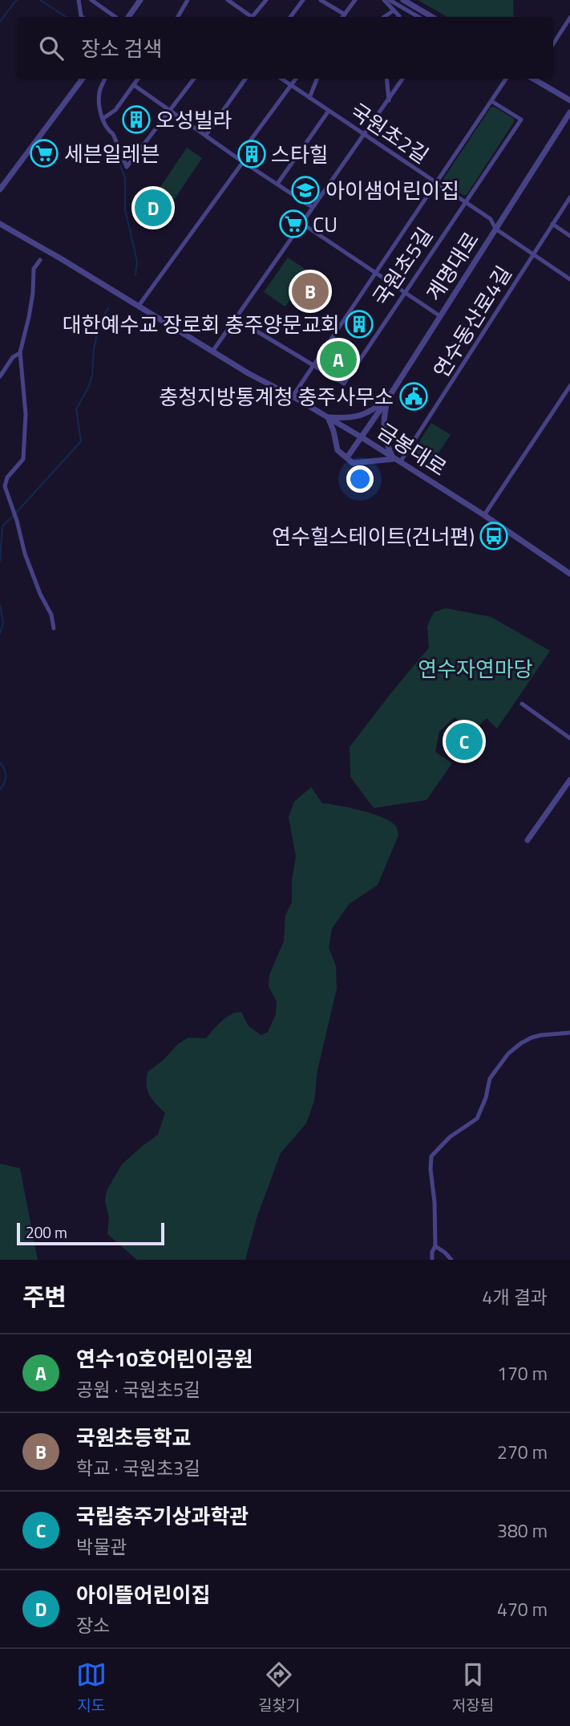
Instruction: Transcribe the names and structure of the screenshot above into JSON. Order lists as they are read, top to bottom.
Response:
{
  "streets": {
    "street": [
      "국원초2길",
      "국원초5길",
      "계명대로",
      "연수동산로4길",
      "금봉대로"
    ]
  },
  "crossings": [
    ["국원초2길", "국원초5길"],
    ["국원초2길", "계명대로"],
    ["국원초2길", "연수동산로4길"],
    ["계명대로", "금봉대로"],
    ["연수동산로4길", "금봉대로"]
  ],
  "parks": ["연수자연마당"],
  "places": {
    "building": ["오성빌라", "스타힐", "대한예수교 장로회 충주양문교회"],
    "supermarket": ["세븐일레븐", "CU"],
    "school or university": ["아이샘어린이집"],
    "public building": ["충청지방통계청 충주사무소"],
    "bus stop": ["연수힐스테이트(건너편)"]
  },
  "scale_bar": "200 m",
  "page": {
    "search": "장소 검색",
    "pins": [
      "D",
      "B",
      "A",
      "C"
    ],
    "scale": "200 m",
    "heading": ["주변", "4개 결과"],
    "list": [
      {
        "mark": "A",
        "name": "연수10호어린이공원",
        "note": "공원 · 국원초5길",
        "value": "170 m"
      },
      {
        "mark": "B",
        "name": "국원초등학교",
        "note": "학교 · 국원초3길",
        "value": "270 m"
      },
      {
        "mark": "C",
        "name": "국립충주기상과학관",
        "note": "박물관",
        "value": "380 m"
      },
      {
        "mark": "D",
        "name": "아이뜰어린이집",
        "note": "장소",
        "value": "470 m"
      }
    ],
    "nav": ["지도", "길찾기", "저장됨"]
  }
}
